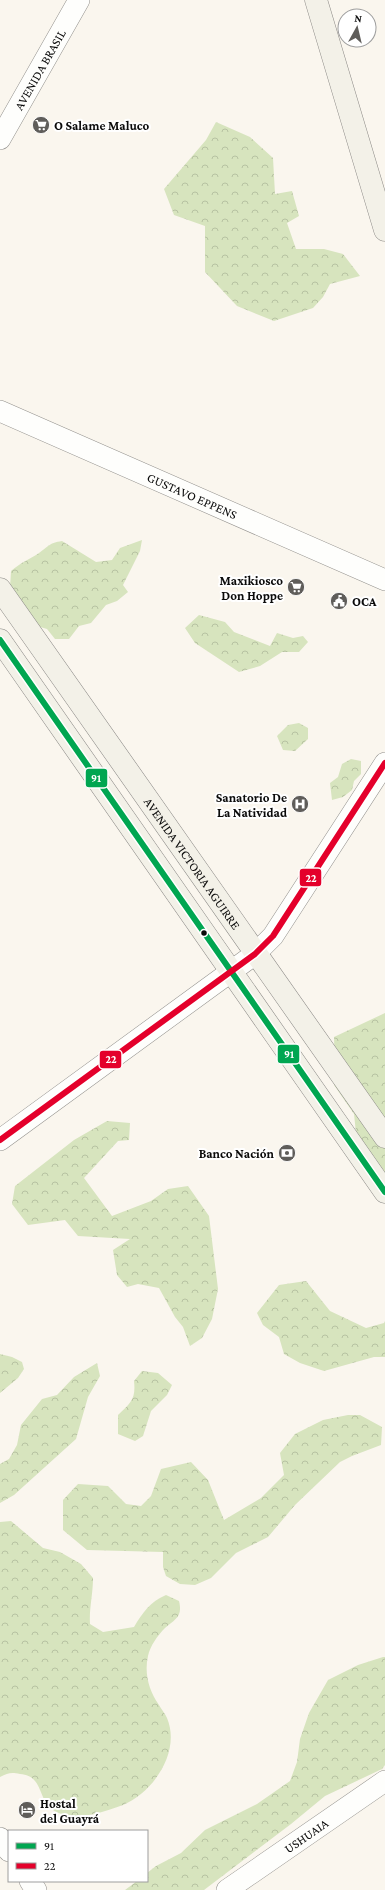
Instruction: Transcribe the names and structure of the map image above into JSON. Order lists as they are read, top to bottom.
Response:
{
  "streets": {
    "main road": ["AVENIDA VICTORIA AGUIRRE"],
    "street": ["AVENIDA BRASIL", "GUSTAVO EPPENS", "USHUAIA"]
  },
  "places": {
    "supermarket": ["O Salame Maluco", "Maxikiosco Don Hoppe"],
    "public building": ["OCA"],
    "hospital": ["Sanatorio De La Natividad"],
    "bank": ["Banco Nación"],
    "hotel": ["Hostal del Guayrá"]
  },
  "lines": ["transit line 91", "transit line 22"],
  "legend": ["91", "22"],
  "north": "top"
}
